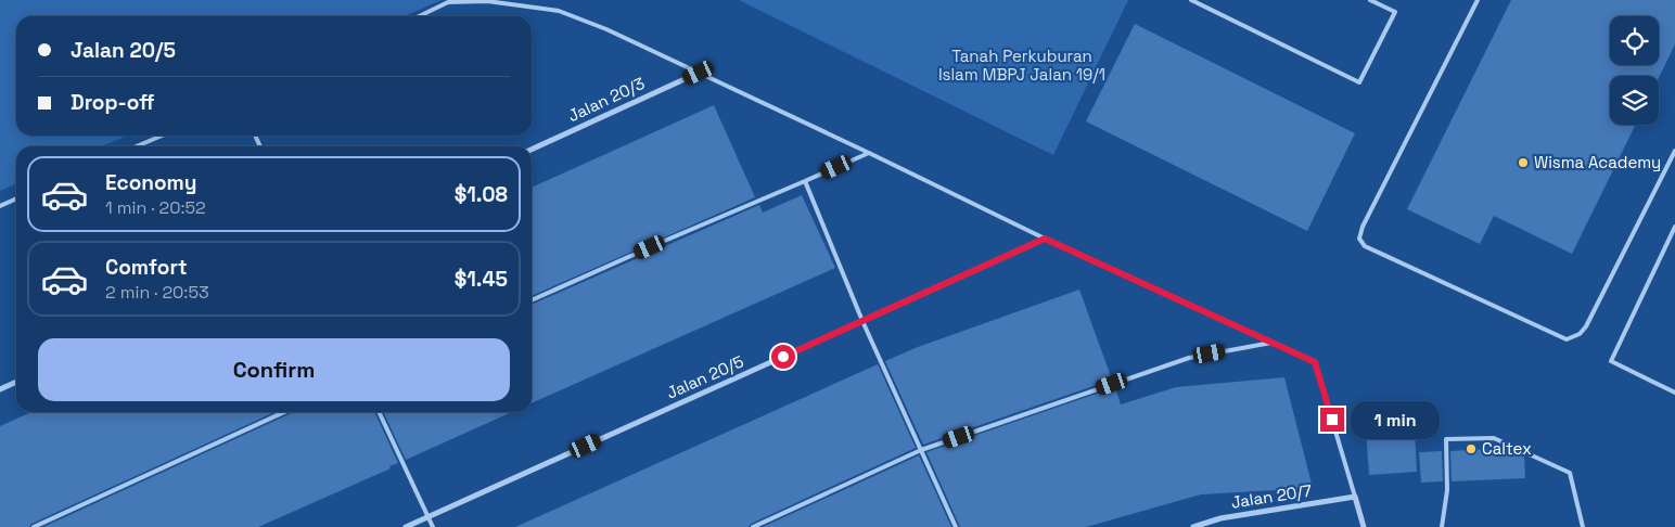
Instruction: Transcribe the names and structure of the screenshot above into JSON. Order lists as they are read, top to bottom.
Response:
{
  "streets": {
    "street": ["Jalan 20/3", "Jalan 20/5", "Jalan 20/7"]
  },
  "parks": ["Tanah Perkuburan Islam MBPJ Jalan 19/1"],
  "places": ["Wisma Academy", "Caltex"],
  "page": {
    "banner": ["Jalan 20/5", "Drop-off"],
    "list": [
      {
        "name": "Economy",
        "note": "1 min · 20:52",
        "value": "$1.08"
      },
      {
        "name": "Comfort",
        "note": "2 min · 20:53",
        "value": "$1.45"
      }
    ],
    "buttons": "Confirm",
    "bubble": "1 min"
  }
}
